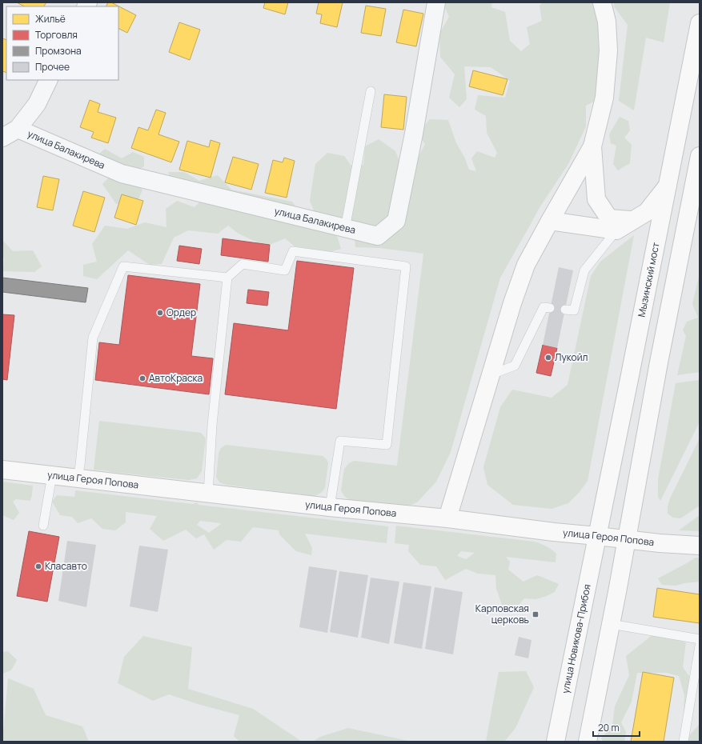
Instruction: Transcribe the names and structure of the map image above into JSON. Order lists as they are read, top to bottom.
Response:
{
  "streets": {
    "street": [
      "улица Балакирева",
      "Мызинский мост",
      "улица Героя Попова",
      "улица Новикова-Прибоя"
    ]
  },
  "crossings": [
    ["Мызинский мост", "улица Героя Попова"],
    ["Мызинский мост", "улица Новикова-Прибоя"],
    ["улица Героя Попова", "улица Новикова-Прибоя"]
  ],
  "places": {
    "other": [
      "Ордер",
      "Лукойл",
      "АвтоКраска",
      "Класавто"
    ],
    "transit": ["Карповская церковь"]
  },
  "legend": [
    "Жильё",
    "Торговля",
    "Промзона",
    "Прочее"
  ],
  "scale_bar": "20 m"
}
